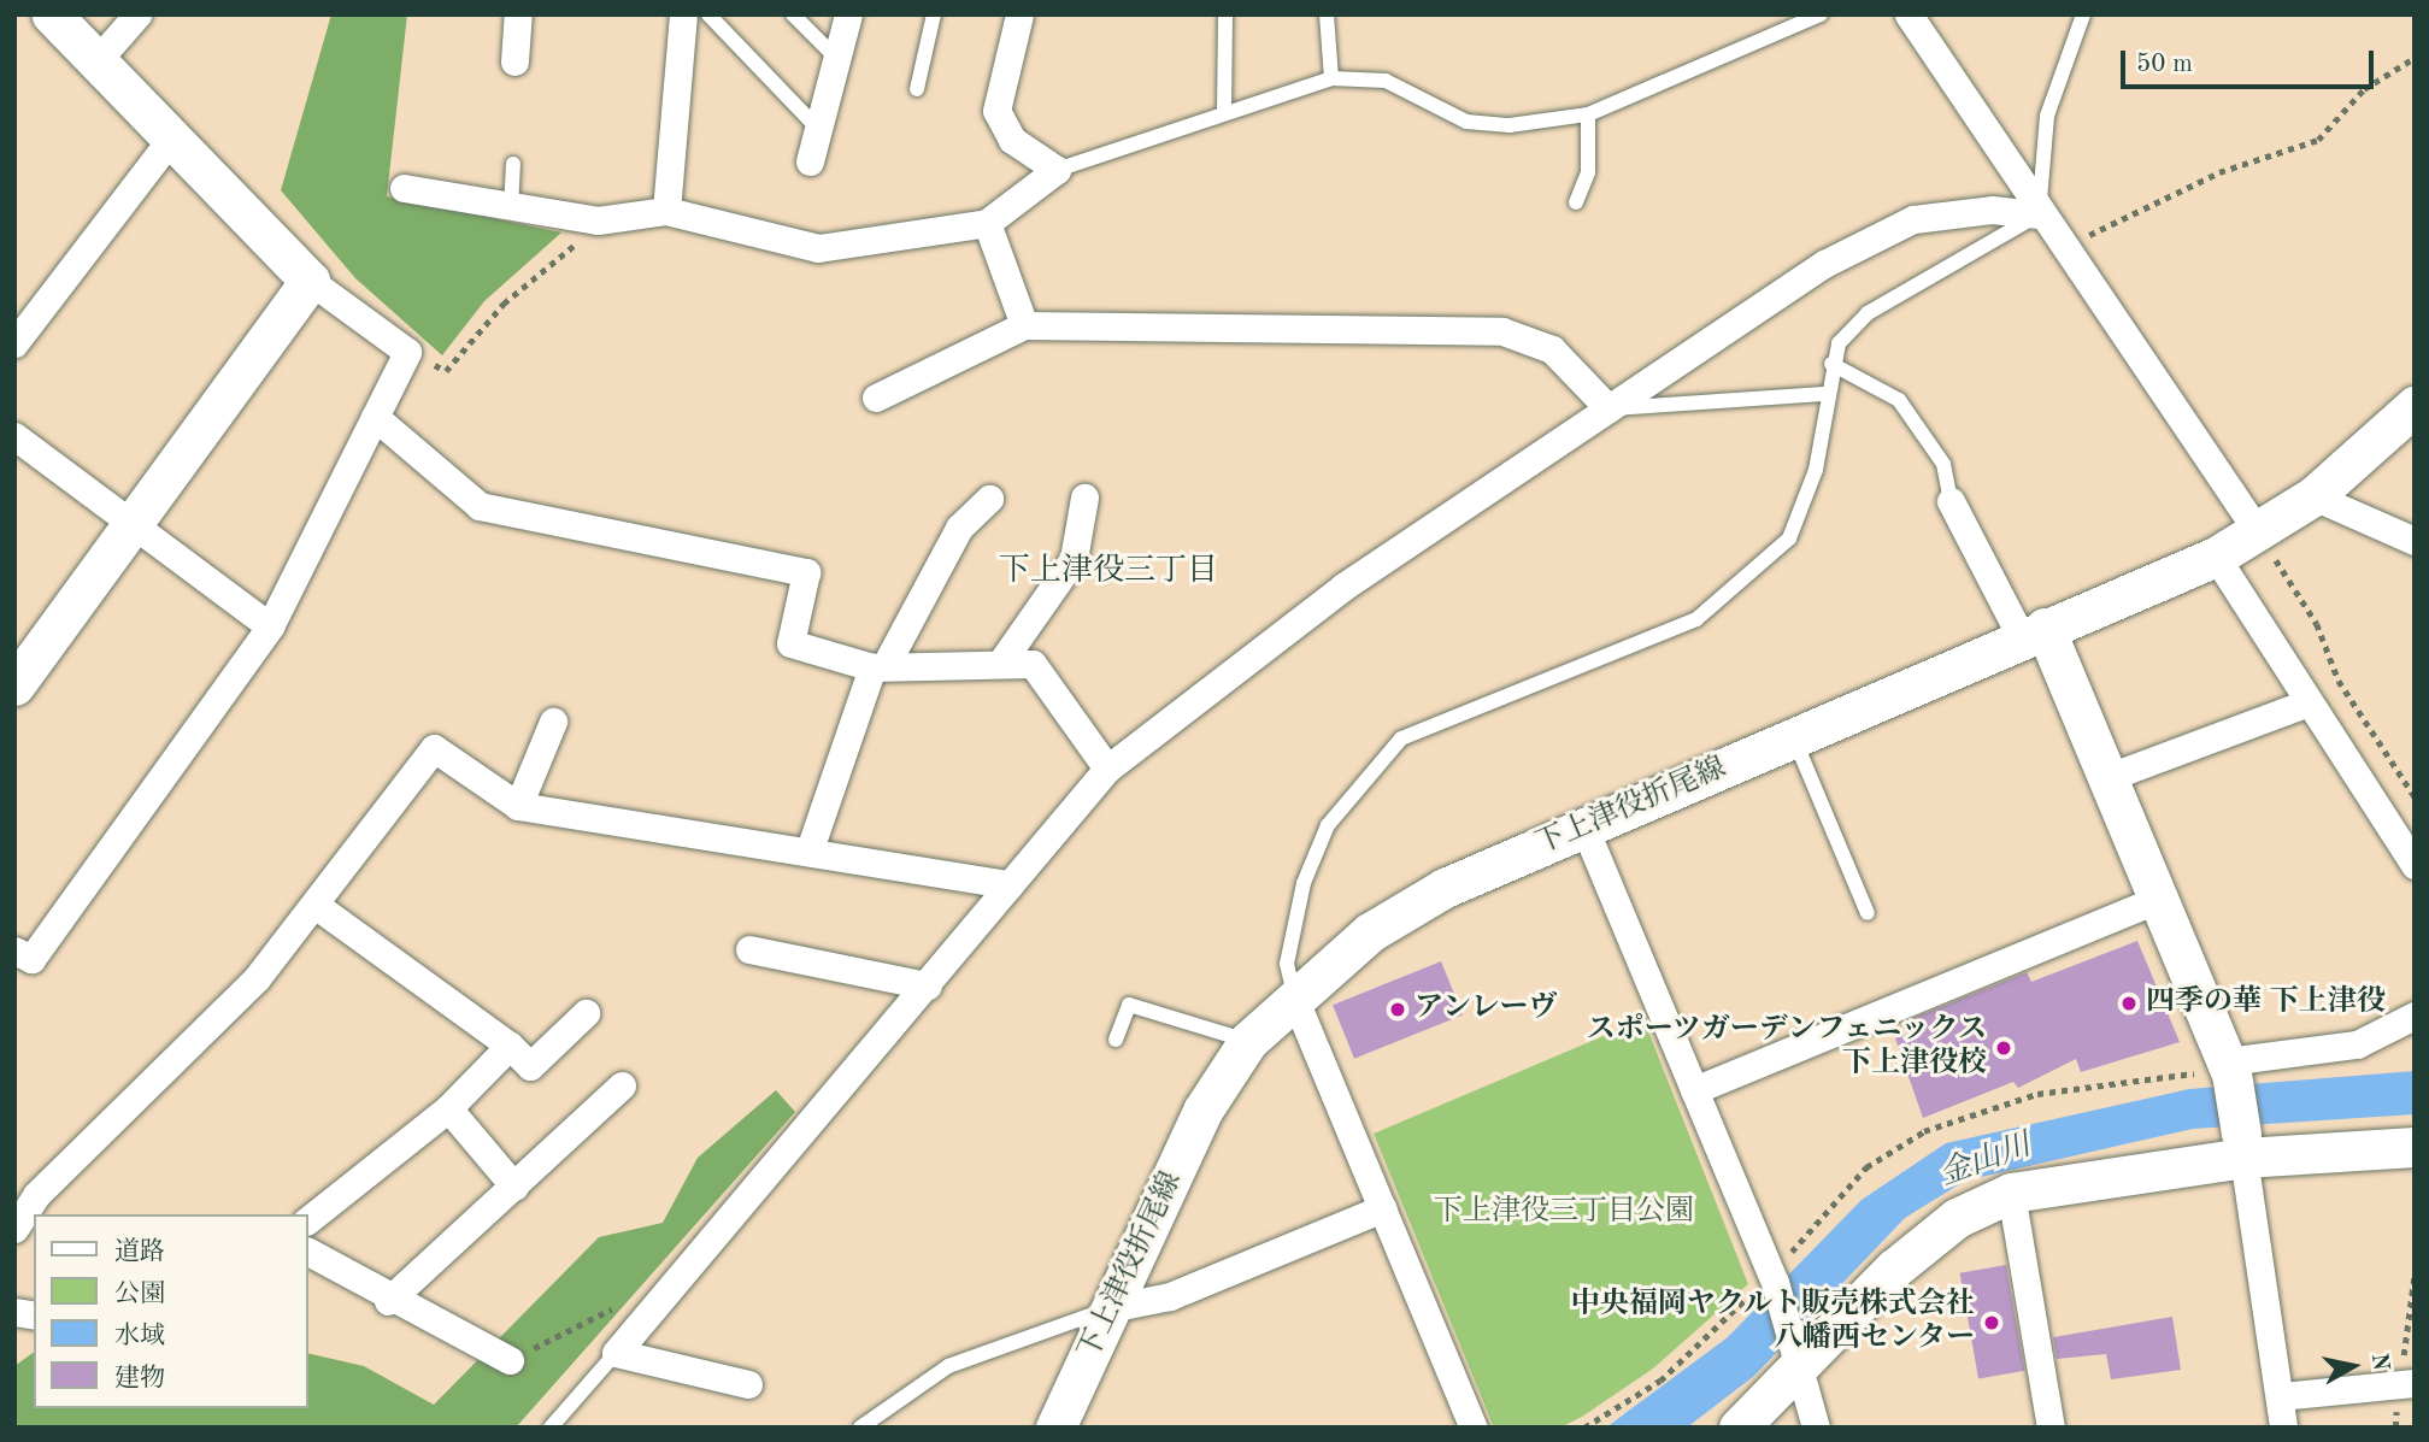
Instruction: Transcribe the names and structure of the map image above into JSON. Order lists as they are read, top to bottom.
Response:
{
  "streets": {
    "street": ["下上津役折尾線"]
  },
  "districts": ["下上津役三丁目"],
  "water": ["金山川"],
  "parks": ["下上津役三丁目公園"],
  "places": [
    "四季の華 下上津役",
    "アンレーヴ",
    "スポーツガーデンフェニックス 下上津役校",
    "中央福岡ヤクルト販売株式会社 八幡西センター"
  ],
  "legend": [
    "道路",
    "公園",
    "水域",
    "建物"
  ],
  "scale_bar": "50 m",
  "north": "right"
}
